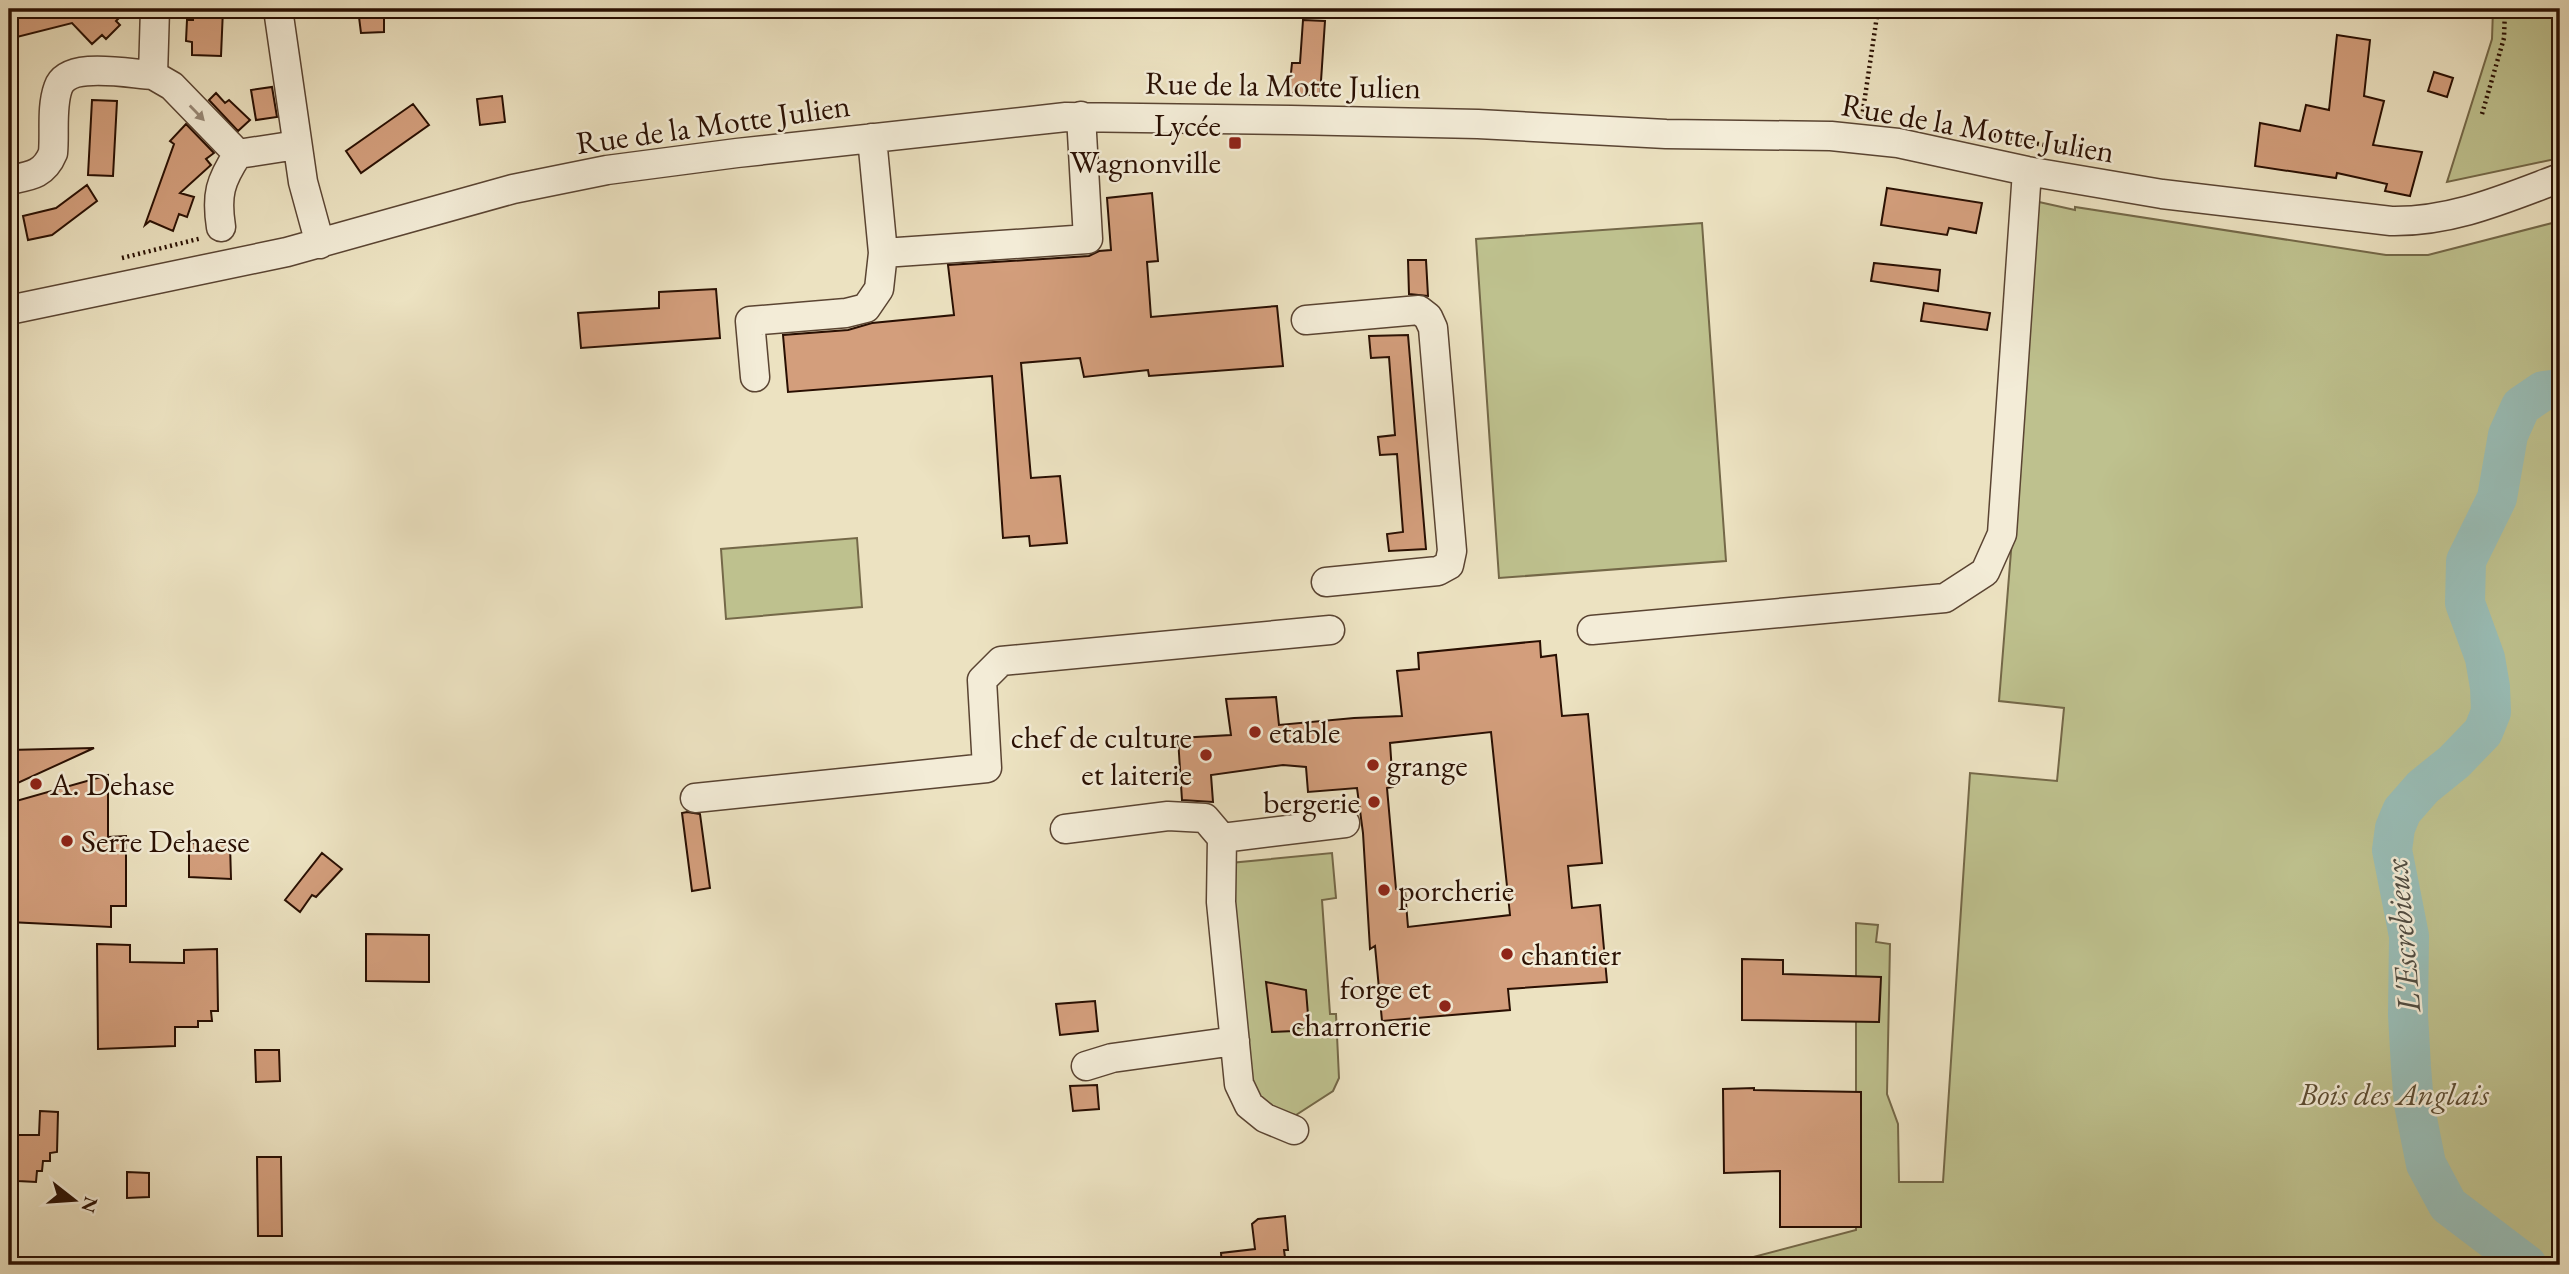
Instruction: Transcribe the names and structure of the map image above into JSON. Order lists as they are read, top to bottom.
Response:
{
  "streets": {
    "street": ["Rue de la Motte Julien"]
  },
  "water": ["L'Escrebieux"],
  "parks": ["Bois des Anglais"],
  "places": {
    "transit": ["Lycée Wagnonville"],
    "other": [
      "etable",
      "chef de culture et laiterie",
      "grange",
      "A. Dehase",
      "bergerie",
      "Serre Dehaese",
      "porcherie",
      "chantier",
      "forge et charronerie"
    ]
  },
  "north": "right"
}
